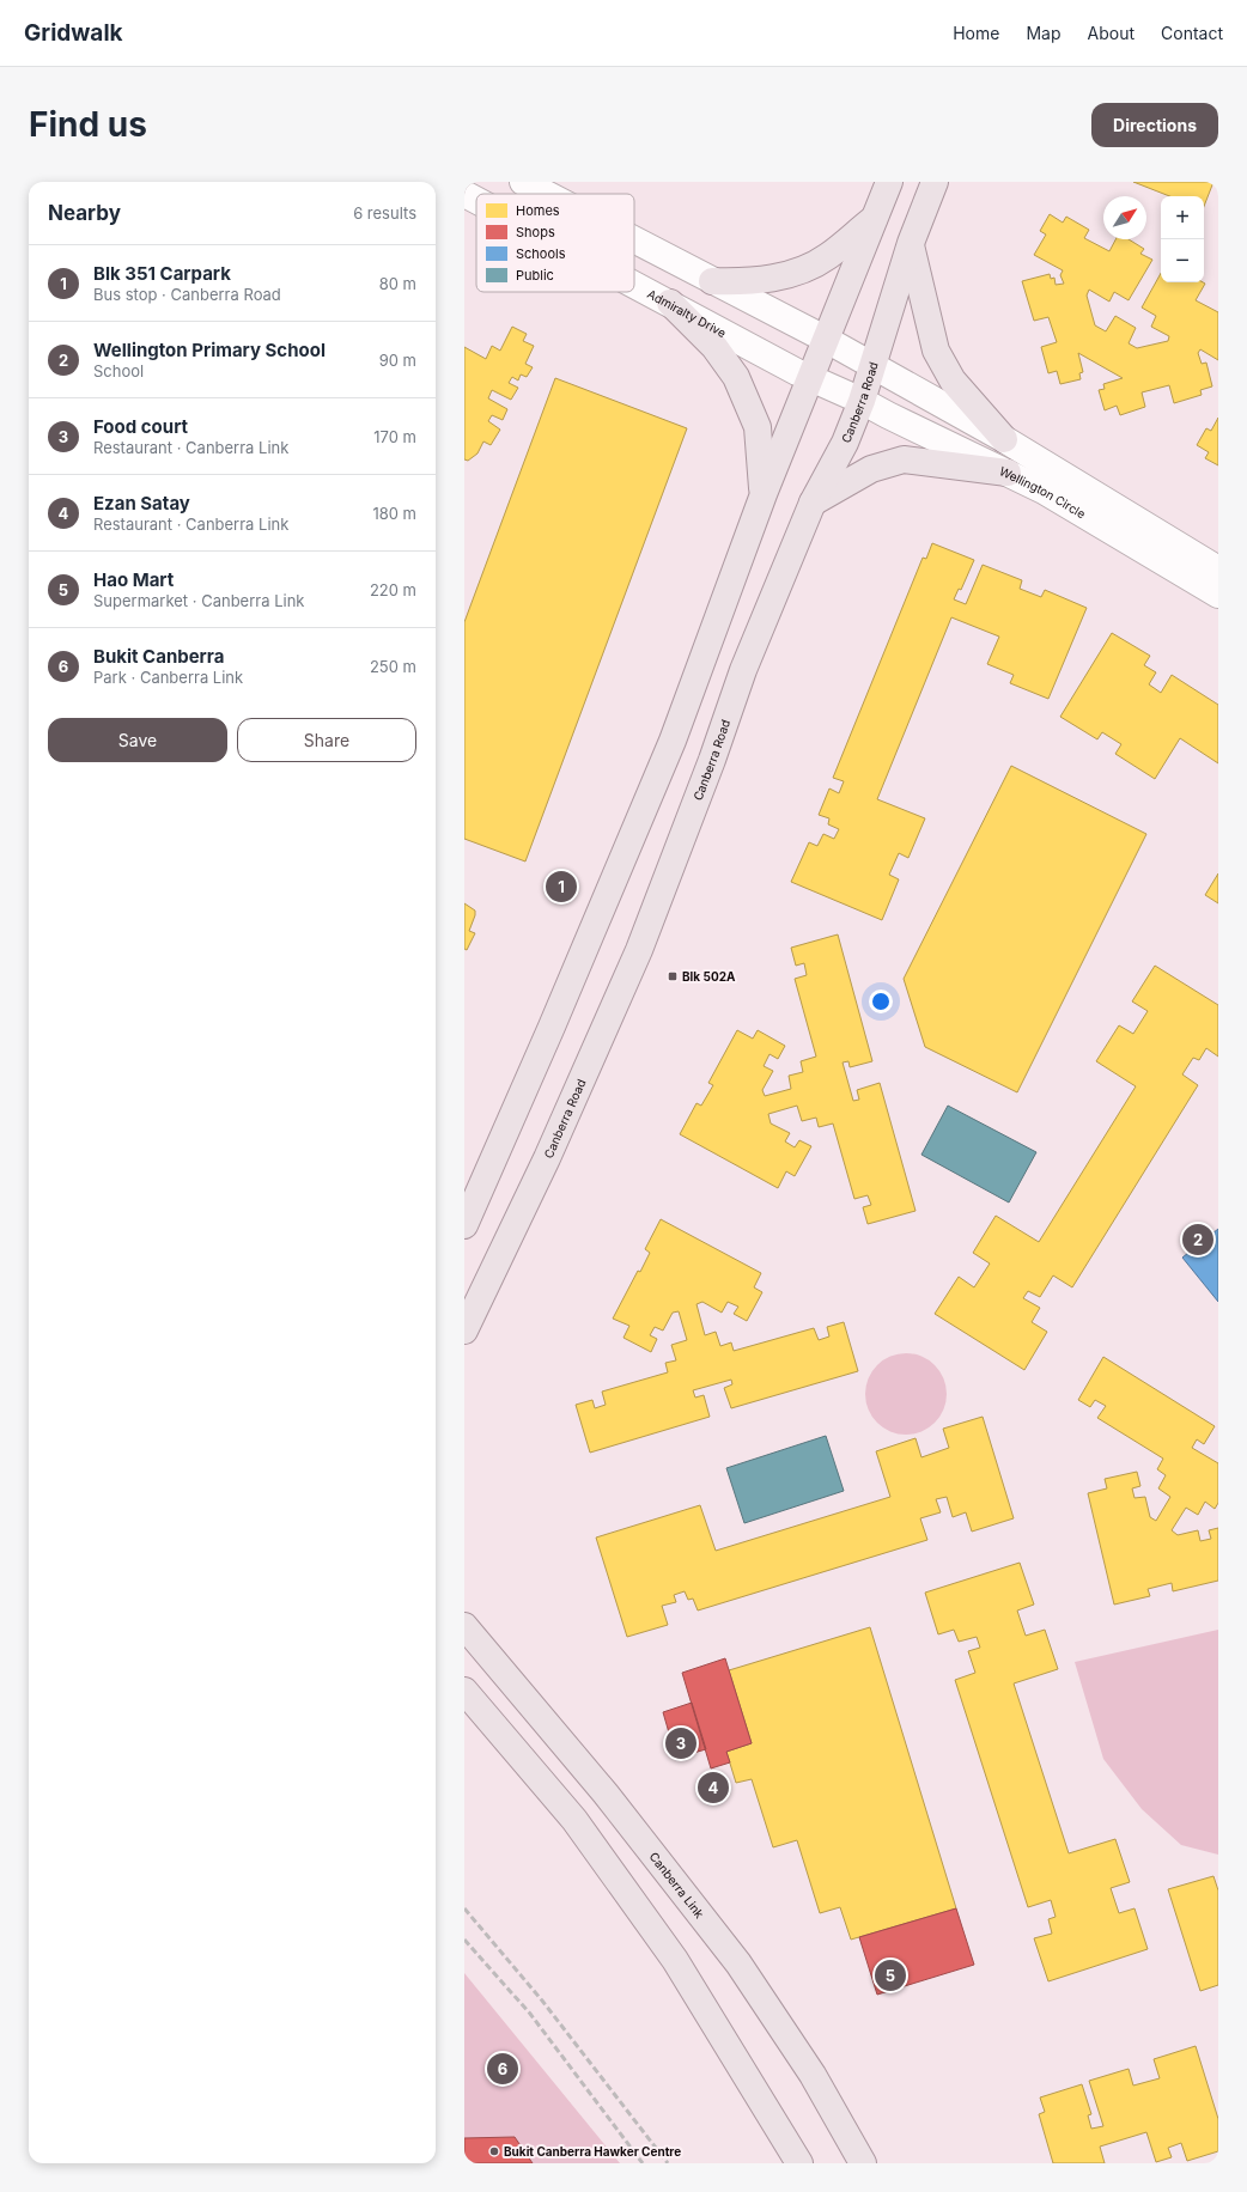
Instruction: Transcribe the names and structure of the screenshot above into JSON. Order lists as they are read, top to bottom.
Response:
{
  "streets": {
    "main road": ["Canberra Road", "Canberra Link"],
    "street": ["Admiralty Drive", "Wellington Circle"]
  },
  "crossings": [
    ["Admiralty Drive", "Canberra Road"],
    ["Admiralty Drive", "Wellington Circle"],
    ["Canberra Road", "Wellington Circle"]
  ],
  "places": {
    "transit": ["Blk 502A"],
    "other": ["Bukit Canberra Hawker Centre"]
  },
  "legend": [
    "Homes",
    "Shops",
    "Schools",
    "Public"
  ],
  "north": "top right",
  "page": {
    "header": "Gridwalk",
    "nav": [
      "Home",
      "Map",
      "About",
      "Contact"
    ],
    "buttons": [
      "Directions",
      ["Save", "Share"]
    ],
    "title": "Find us",
    "heading": ["Nearby", "6 results"],
    "map_buttons": ["+", "−"],
    "list": [
      {
        "mark": "1",
        "name": "Blk 351 Carpark",
        "note": "Bus stop · Canberra Road",
        "value": "80 m"
      },
      {
        "mark": "2",
        "name": "Wellington Primary School",
        "note": "School",
        "value": "90 m"
      },
      {
        "mark": "3",
        "name": "Food court",
        "note": "Restaurant · Canberra Link",
        "value": "170 m"
      },
      {
        "mark": "4",
        "name": "Ezan Satay",
        "note": "Restaurant · Canberra Link",
        "value": "180 m"
      },
      {
        "mark": "5",
        "name": "Hao Mart",
        "note": "Supermarket · Canberra Link",
        "value": "220 m"
      },
      {
        "mark": "6",
        "name": "Bukit Canberra",
        "note": "Park · Canberra Link",
        "value": "250 m"
      }
    ],
    "pins": [
      "1",
      "2",
      "3",
      "4",
      "5",
      "6"
    ]
  }
}
